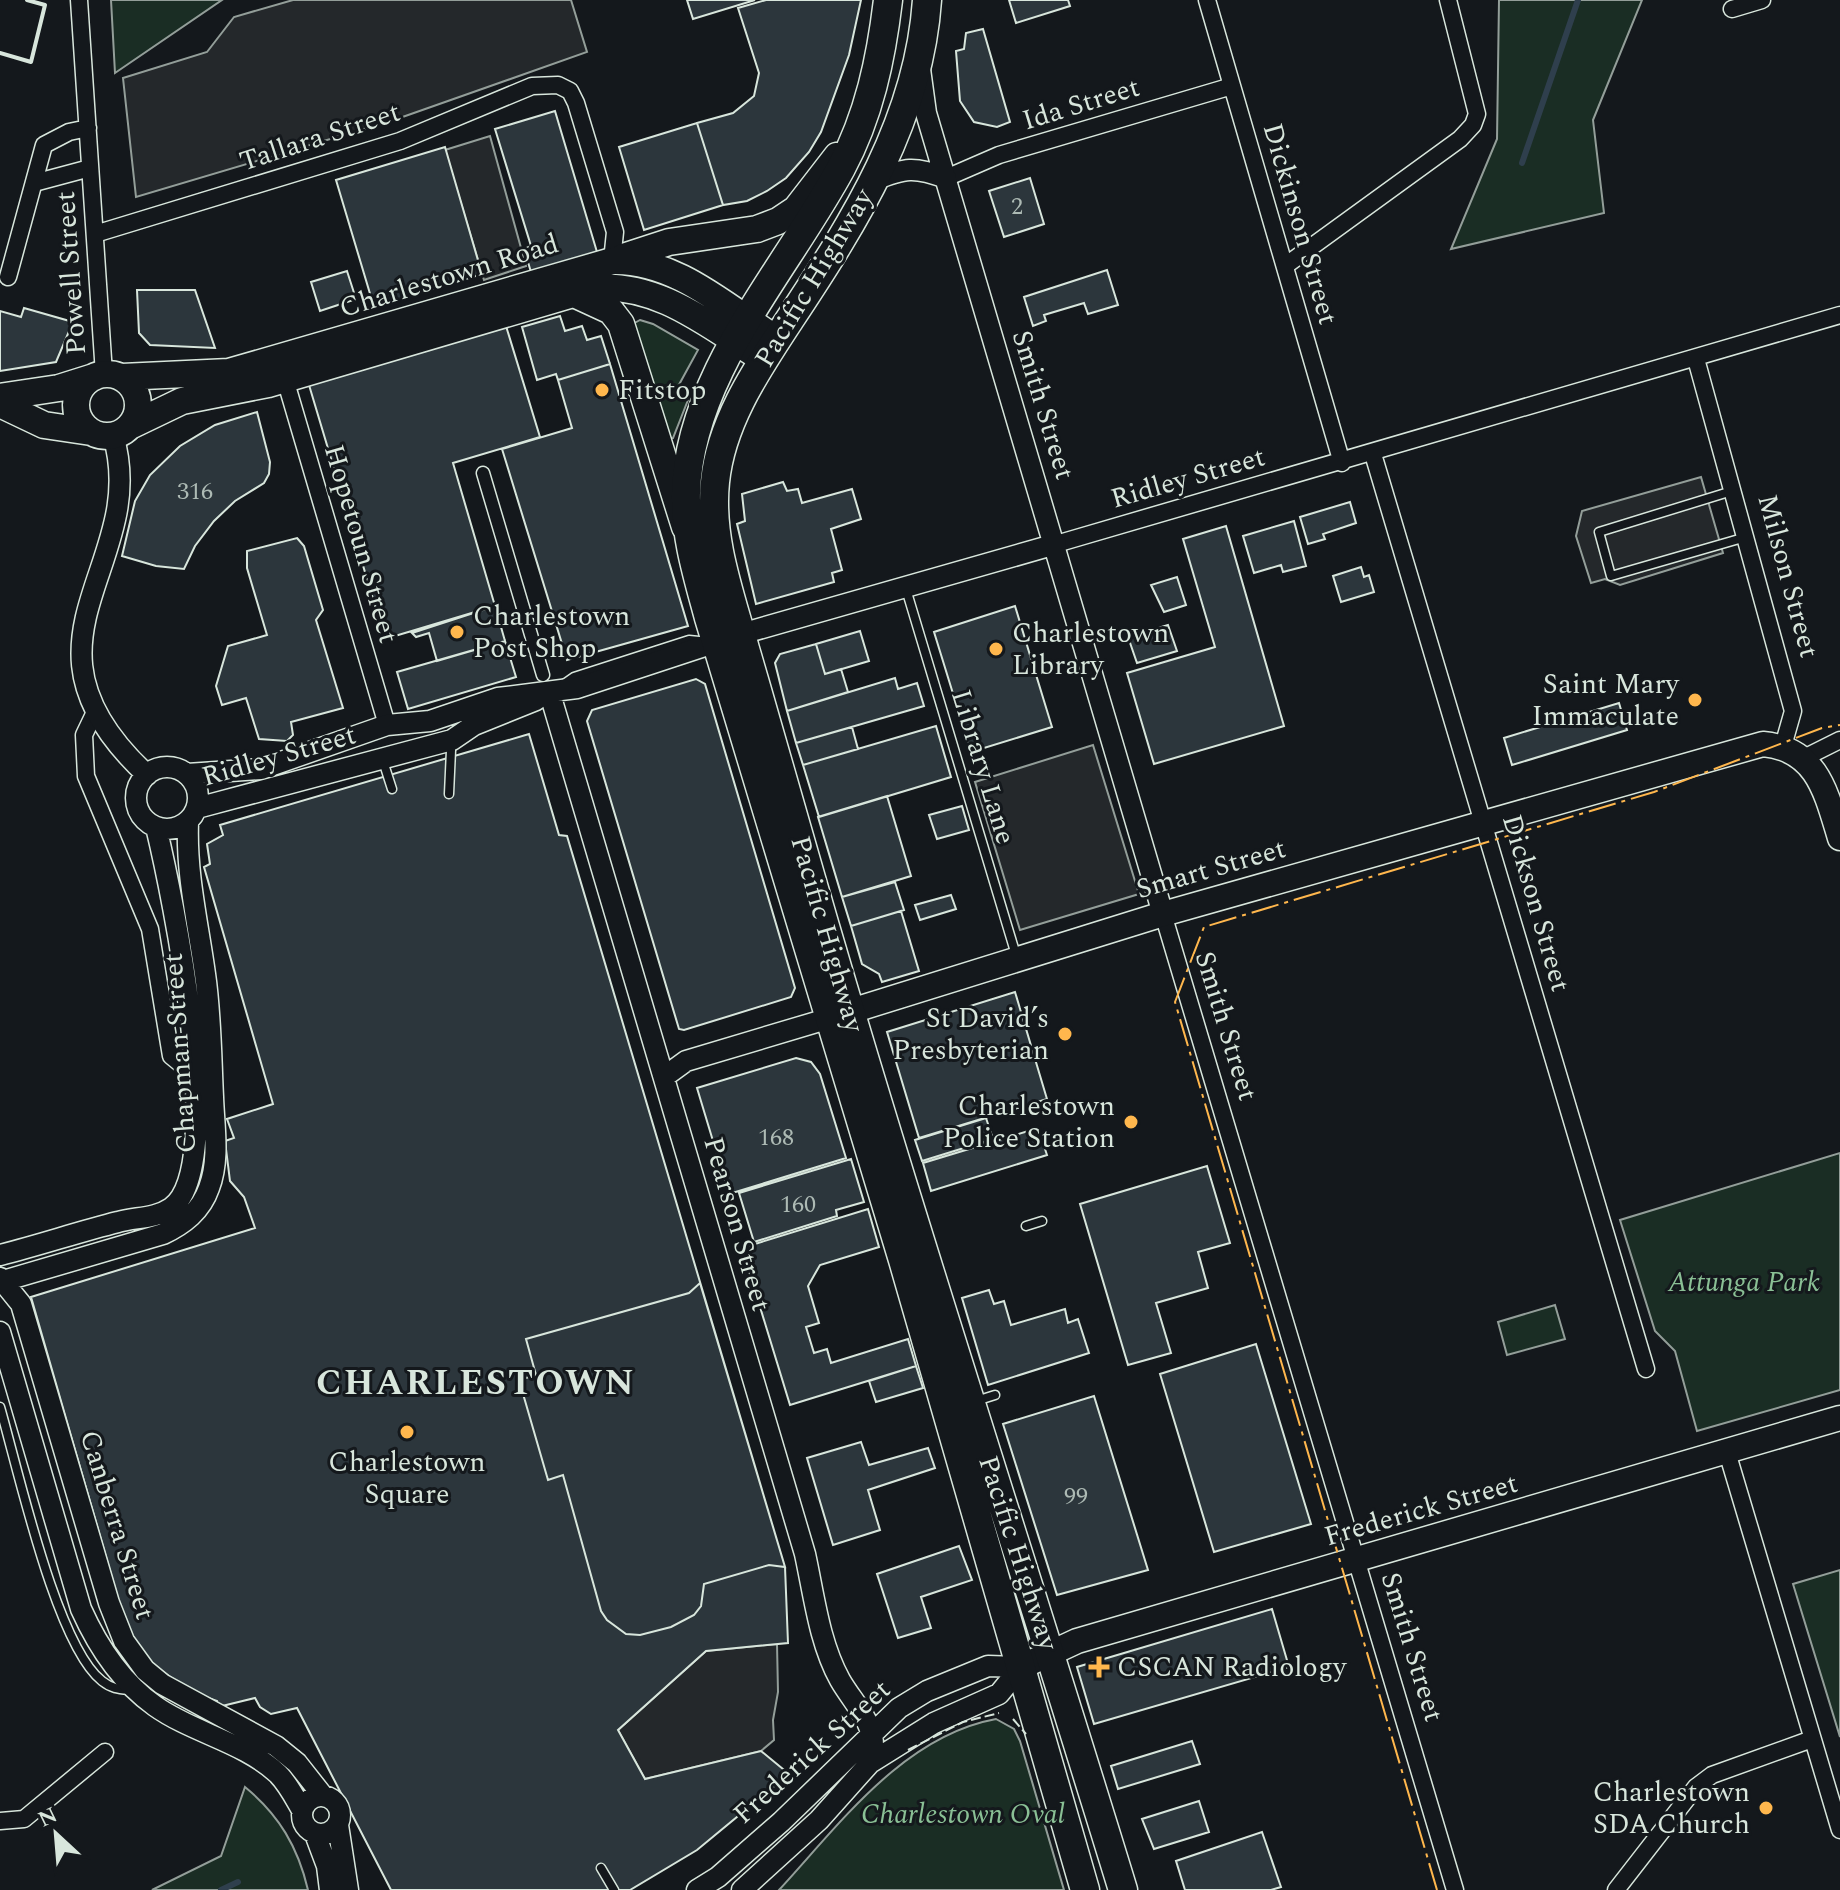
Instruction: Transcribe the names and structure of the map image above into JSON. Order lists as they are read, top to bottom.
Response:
{
  "streets": {
    "highway": ["Pacific Highway"],
    "main road": ["Charlestown Road", "Smart Street", "Frederick Street"],
    "street": [
      "Ida Street",
      "Tallara Street",
      "Dickinson Street",
      "Powell Street",
      "Smith Street",
      "Ridley Street",
      "Hopetoun Street",
      "Milson Street",
      "Dickson Street",
      "Chapman Street",
      "Pearson Street",
      "Canberra Street"
    ],
    "lane": ["Library Lane"]
  },
  "crossings": [
    ["Ida Street", "Dickinson Street"],
    ["Ida Street", "Smith Street"],
    ["Tallara Street", "Powell Street"],
    ["Tallara Street", "Charlestown Road"],
    ["Dickinson Street", "Ridley Street"],
    ["Powell Street", "Charlestown Road"],
    ["Charlestown Road", "Pacific Highway"],
    ["Charlestown Road", "Hopetoun Street"],
    ["Pacific Highway", "Smith Street"],
    ["Pacific Highway", "Ridley Street"],
    ["Pacific Highway", "Smart Street"],
    ["Pacific Highway", "Frederick Street"],
    ["Smith Street", "Ridley Street"],
    ["Smith Street", "Smart Street"],
    ["Smith Street", "Frederick Street"],
    ["Ridley Street", "Hopetoun Street"],
    ["Ridley Street", "Milson Street"],
    ["Ridley Street", "Library Lane"],
    ["Ridley Street", "Dickson Street"],
    ["Ridley Street", "Chapman Street"],
    ["Ridley Street", "Pearson Street"],
    ["Milson Street", "Smart Street"],
    ["Library Lane", "Smart Street"],
    ["Smart Street", "Dickson Street"],
    ["Smart Street", "Pearson Street"],
    ["Chapman Street", "Canberra Street"],
    ["Pearson Street", "Frederick Street"]
  ],
  "districts": ["CHARLESTOWN"],
  "parks": ["Attunga Park", "Charlestown Oval"],
  "places": {
    "other": [
      "Fitstop",
      "Charlestown Post Shop",
      "Charlestown Library",
      "Saint Mary Immaculate",
      "St David’s Presbyterian",
      "Charlestown Police Station",
      "Charlestown Square",
      "Charlestown SDA Church"
    ],
    "health": ["CSCAN Radiology"]
  },
  "house_numbers": [
    "2",
    "316",
    "168",
    "160",
    "99"
  ],
  "north": "top left"
}
